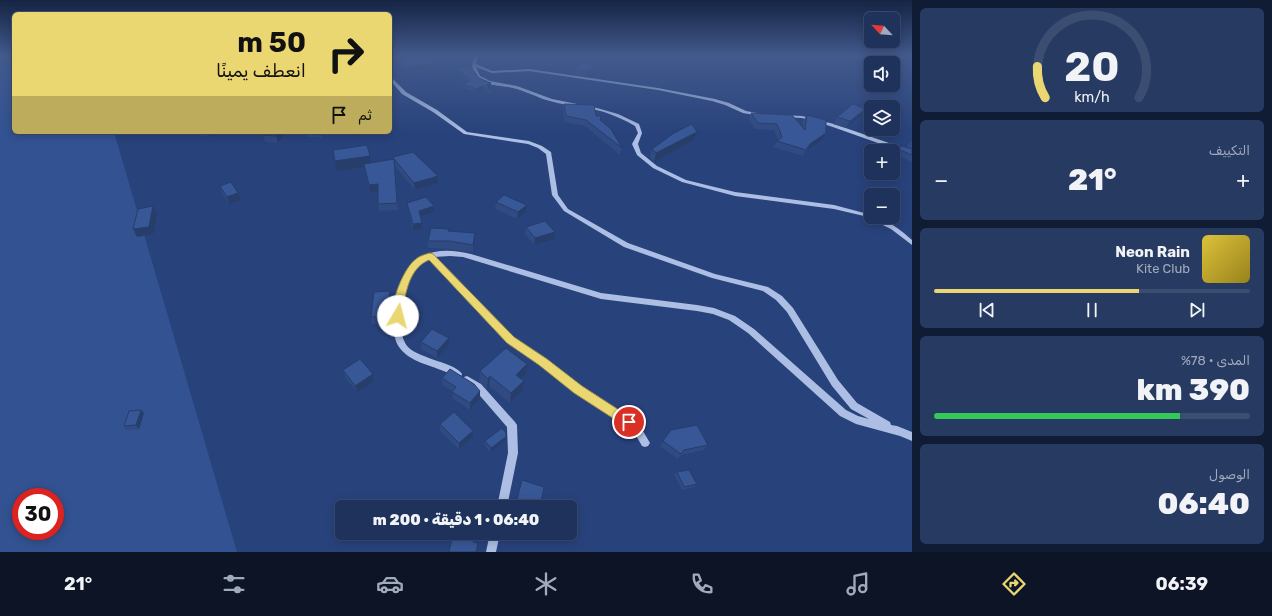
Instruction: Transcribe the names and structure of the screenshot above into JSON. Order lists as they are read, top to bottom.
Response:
{
  "north": "top left",
  "page": {
    "map_buttons": ["+", "−"],
    "turn": ["50 m", "انعطف يمينًا"],
    "then": "ثم",
    "tile": [
      "التكييف",
      ["المدى · 78%", "390 km"],
      ["الوصول", "06:40"]
    ],
    "heat": ["−", "21°", "+"],
    "song": ["Neon Rain", "Kite Club"],
    "limit": "30",
    "trip": "06:40 · 1 دقيقة · 200 m",
    "tabs": ["06:39", "21°"],
    "gauge": ["20", "km/h"]
  }
}
